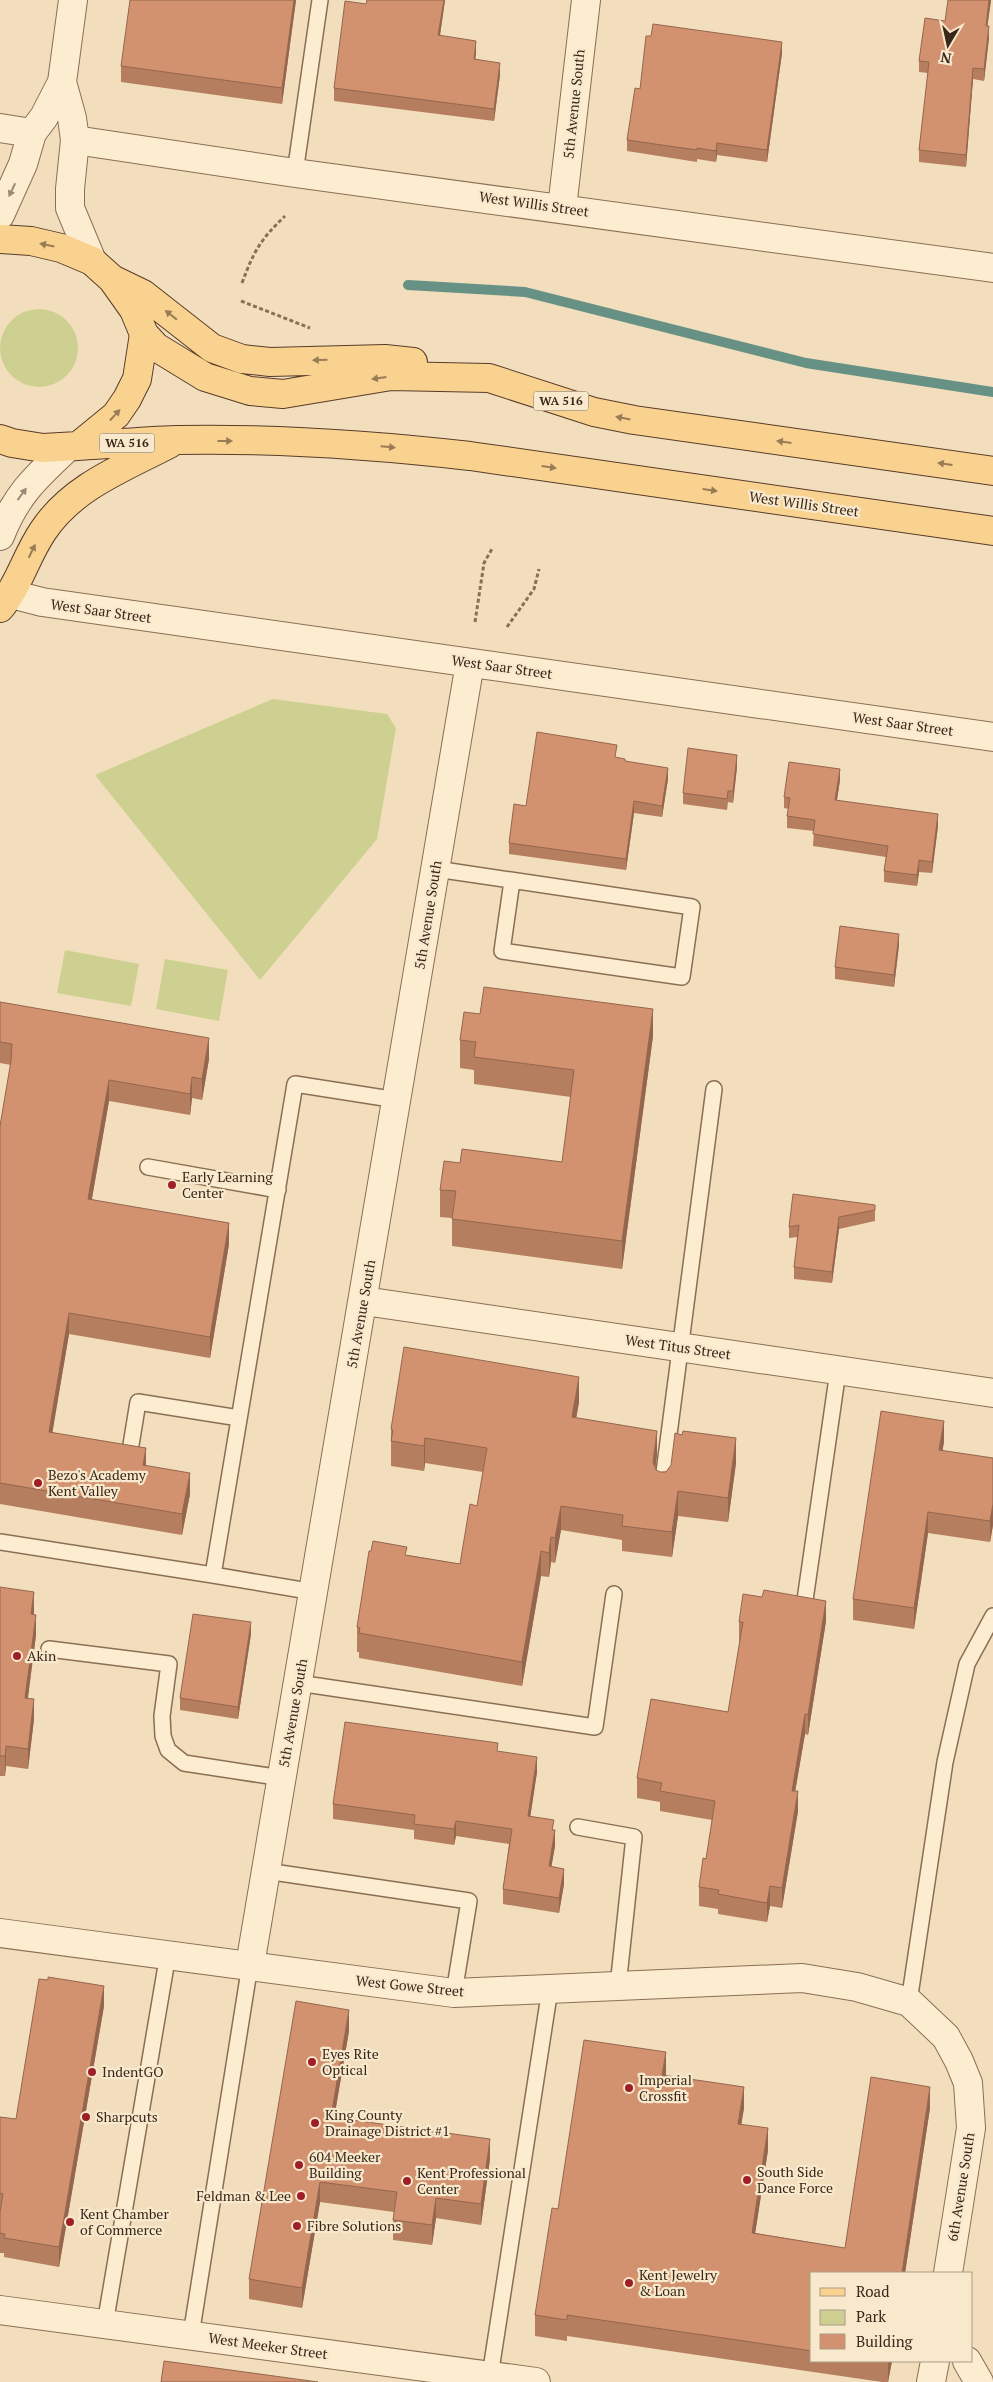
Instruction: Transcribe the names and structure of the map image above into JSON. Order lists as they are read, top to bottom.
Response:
{
  "streets": {
    "main road": ["West Willis Street", "WA 516"],
    "street": [
      "5th Avenue South",
      "West Saar Street",
      "West Titus Street",
      "West Gowe Street",
      "6th Avenue South",
      "West Meeker Street"
    ]
  },
  "crossings": [
    ["5th Avenue South", "West Willis Street"],
    ["5th Avenue South", "West Saar Street"],
    ["5th Avenue South", "West Titus Street"],
    ["5th Avenue South", "West Gowe Street"],
    ["West Gowe Street", "6th Avenue South"]
  ],
  "one_way": ["West Willis Street"],
  "places": [
    "Early Learning Center",
    "Bezo's Academy Kent Valley",
    "Akin",
    "Eyes Rite Optical",
    "IndentGO",
    "Imperial Crossfit",
    "Sharpcuts",
    "King County Drainage District #1",
    "604 Meeker Building",
    "South Side Dance Force",
    "Kent Professional Center",
    "Feldman & Lee",
    "Kent Chamber of Commerce",
    "Fibre Solutions",
    "Kent Jewelry & Loan"
  ],
  "legend": ["Road", "Park", "Building"],
  "north": "bottom"
}
